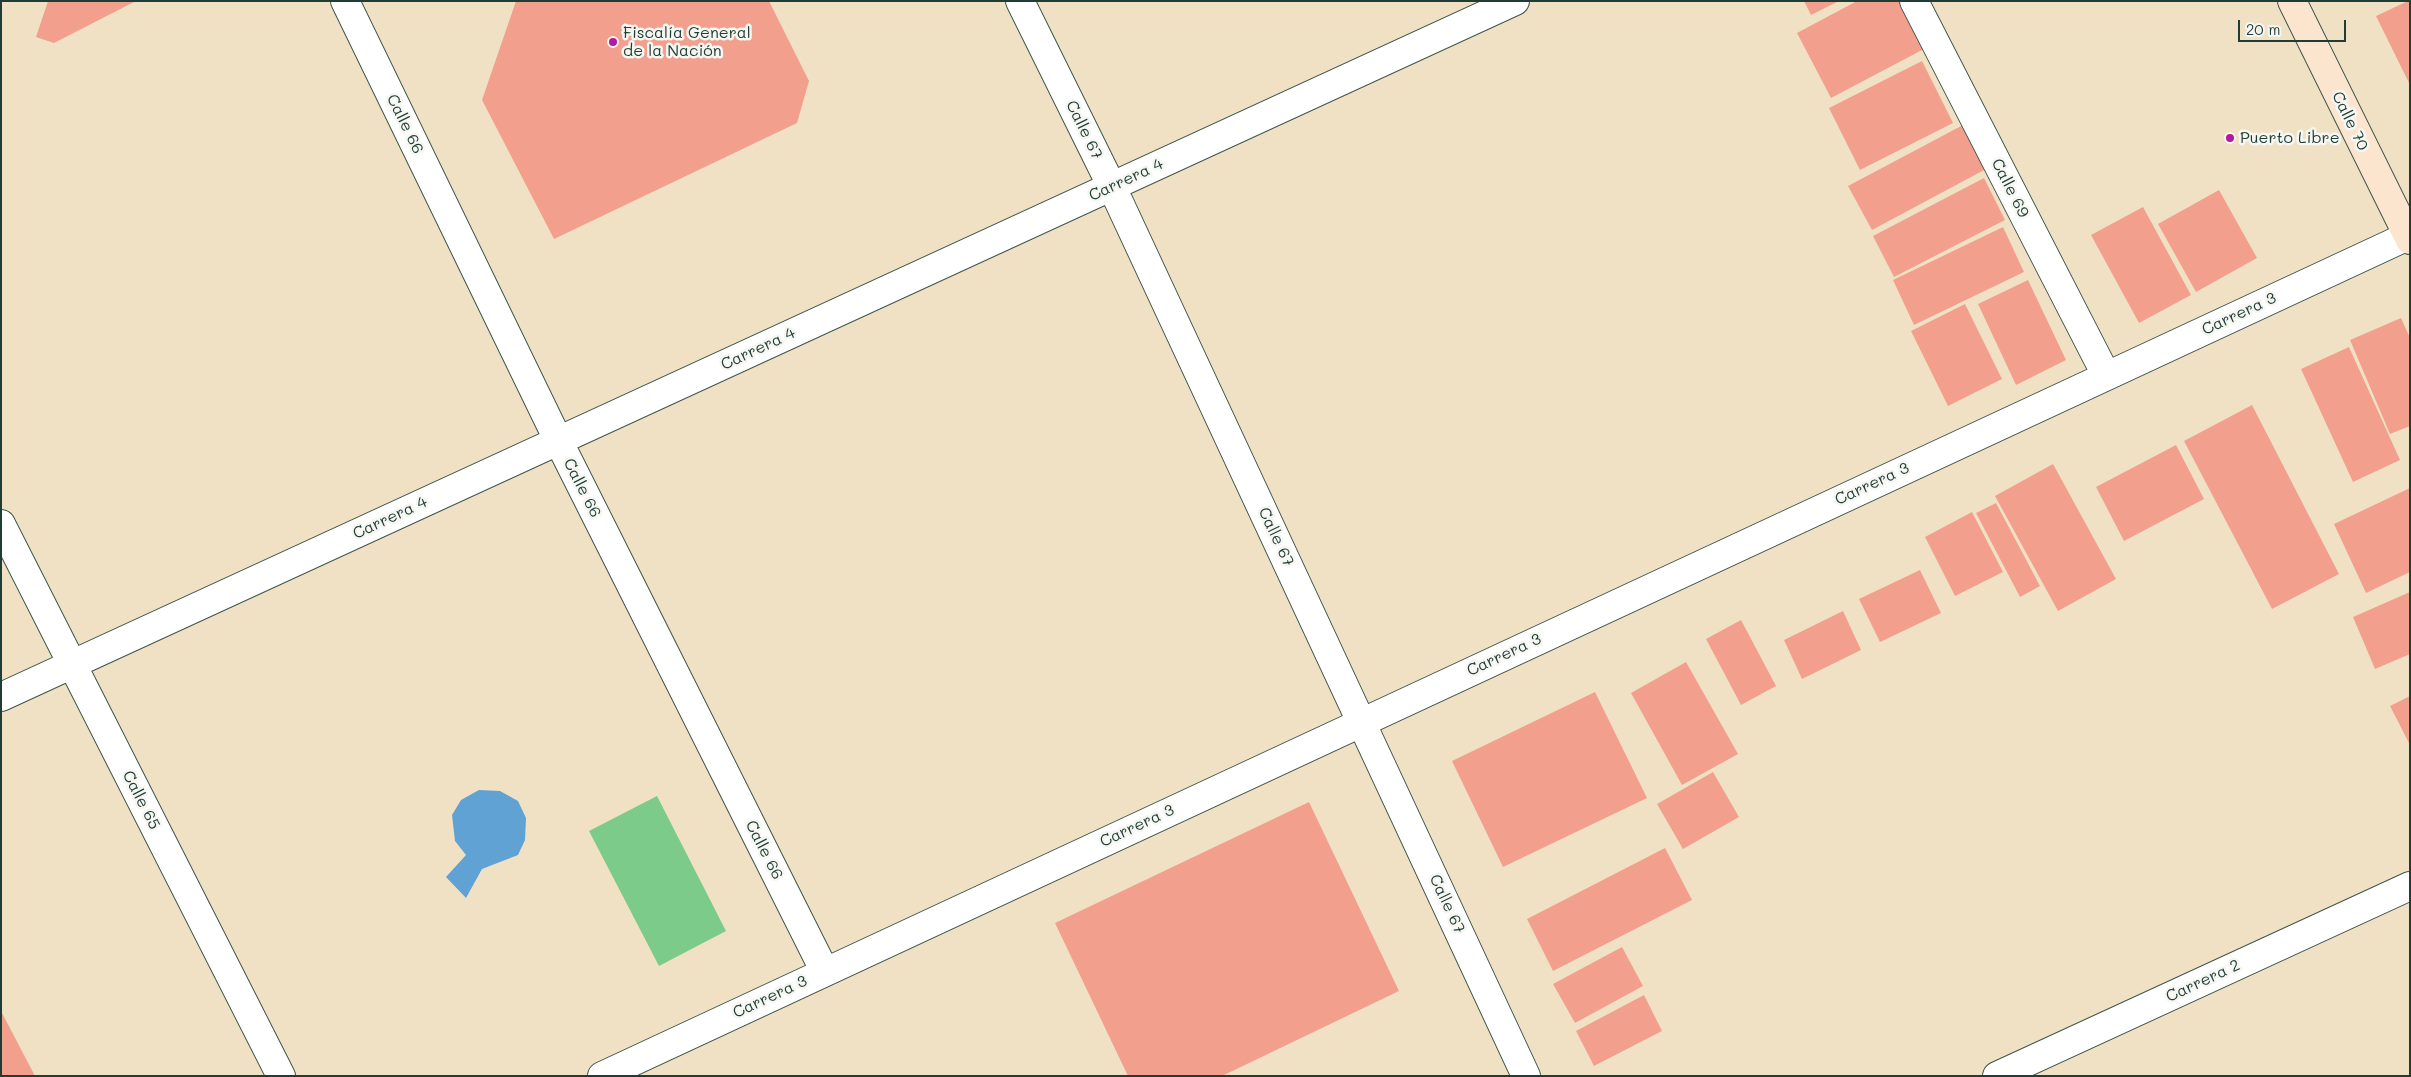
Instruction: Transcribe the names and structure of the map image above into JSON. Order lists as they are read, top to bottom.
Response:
{
  "streets": {
    "main road": ["Calle 70"],
    "street": [
      "Calle 66",
      "Calle 67",
      "Carrera 4",
      "Calle 69",
      "Carrera 3",
      "Calle 65",
      "Carrera 2"
    ]
  },
  "crossings": [
    ["Calle 70", "Carrera 3"],
    ["Calle 66", "Carrera 4"],
    ["Calle 66", "Carrera 3"],
    ["Calle 67", "Carrera 4"],
    ["Calle 67", "Carrera 3"],
    ["Carrera 4", "Calle 65"],
    ["Calle 69", "Carrera 3"]
  ],
  "places": ["Fiscalía General de la Nación", "Puerto Libre"],
  "scale_bar": "20 m"
}
